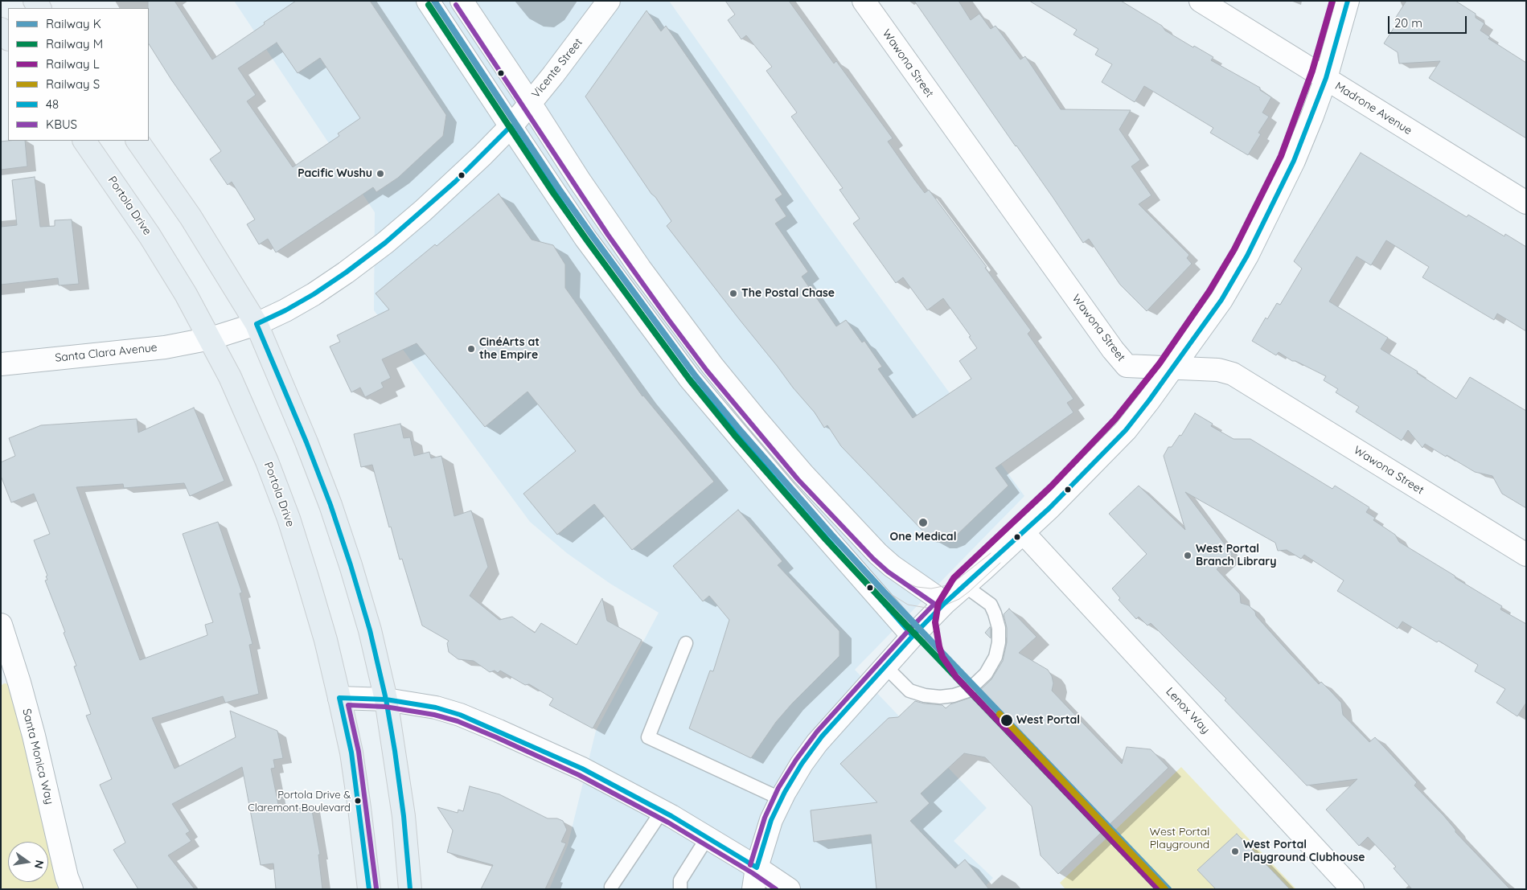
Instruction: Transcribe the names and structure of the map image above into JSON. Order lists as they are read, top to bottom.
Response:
{
  "streets": {
    "main road": ["Portola Drive"],
    "street": [
      "Wawona Street",
      "Vicente Street",
      "Madrone Avenue",
      "Santa Clara Avenue",
      "Lenox Way",
      "Santa Monica Way"
    ]
  },
  "crossings": [
    ["Vicente Street", "Santa Clara Avenue"],
    ["Portola Drive", "Santa Clara Avenue"]
  ],
  "parks": ["West Portal Playground"],
  "places": [
    "Pacific Wushu",
    "The Postal Chase",
    "CinéArts at the Empire",
    "One Medical",
    "West Portal Branch Library",
    "West Portal",
    "Portola Drive & Claremont Boulevard",
    "West Portal Playground Clubhouse"
  ],
  "lines": [
    "rail line K",
    "rail line L",
    "transit line 48",
    "rail line M",
    "transit line KBUS",
    "rail line S"
  ],
  "legend": [
    "Railway K",
    "Railway M",
    "Railway L",
    "Railway S",
    "48",
    "KBUS"
  ],
  "scale_bar": "20 m",
  "north": "right"
}
